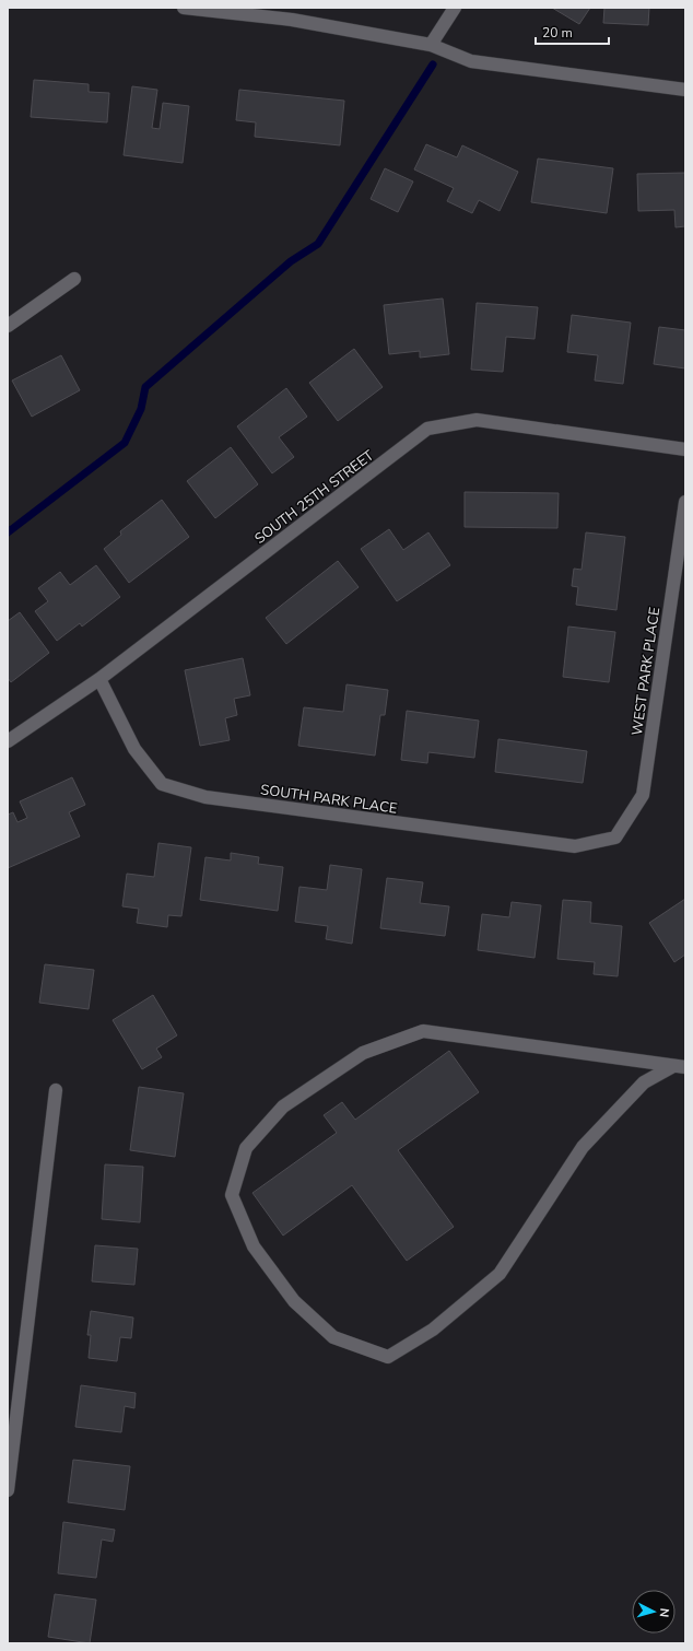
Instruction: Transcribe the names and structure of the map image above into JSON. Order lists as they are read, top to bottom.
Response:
{
  "streets": {
    "street": ["SOUTH 25TH STREET", "WEST PARK PLACE", "SOUTH PARK PLACE"]
  },
  "crossings": [
    ["SOUTH 25TH STREET", "SOUTH PARK PLACE"],
    ["WEST PARK PLACE", "SOUTH PARK PLACE"]
  ],
  "scale_bar": "20 m",
  "north": "right"
}
